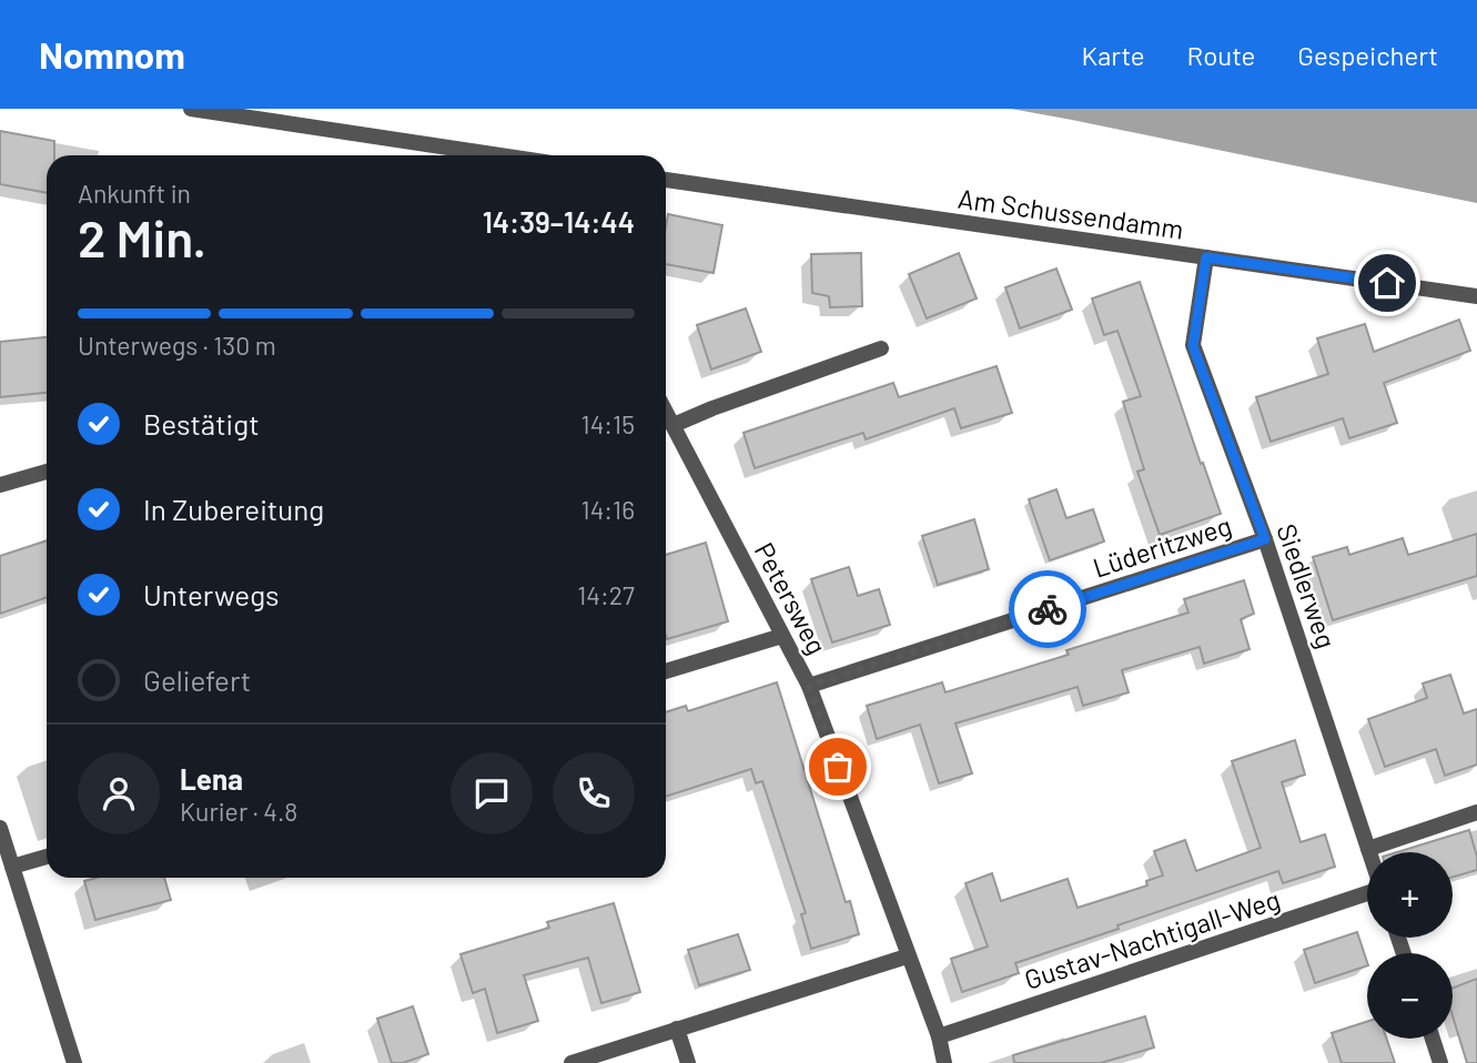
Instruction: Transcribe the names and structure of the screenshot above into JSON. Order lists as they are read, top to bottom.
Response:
{
  "streets": {
    "street": [
      "Am Schussendamm",
      "Lüderitzweg",
      "Siedlerweg",
      "Petersweg",
      "Gustav-Nachtigall-Weg"
    ]
  },
  "crossings": [
    ["Am Schussendamm", "Siedlerweg"],
    ["Lüderitzweg", "Siedlerweg"],
    ["Lüderitzweg", "Petersweg"],
    ["Petersweg", "Gustav-Nachtigall-Weg"]
  ],
  "page": {
    "header": "Nomnom",
    "nav": ["Karte", "Route", "Gespeichert"],
    "heading": ["2 Min.", "Ankunft in", "14:39–14:44"],
    "panel": ["Lena", "Kurier · 4.8"],
    "bar": "Unterwegs · 130 m",
    "list": [
      ["Bestätigt", "14:15"],
      ["In Zubereitung", "14:16"],
      ["Unterwegs", "14:27"],
      "Geliefert"
    ],
    "map_buttons": ["+", "−"]
  }
}
